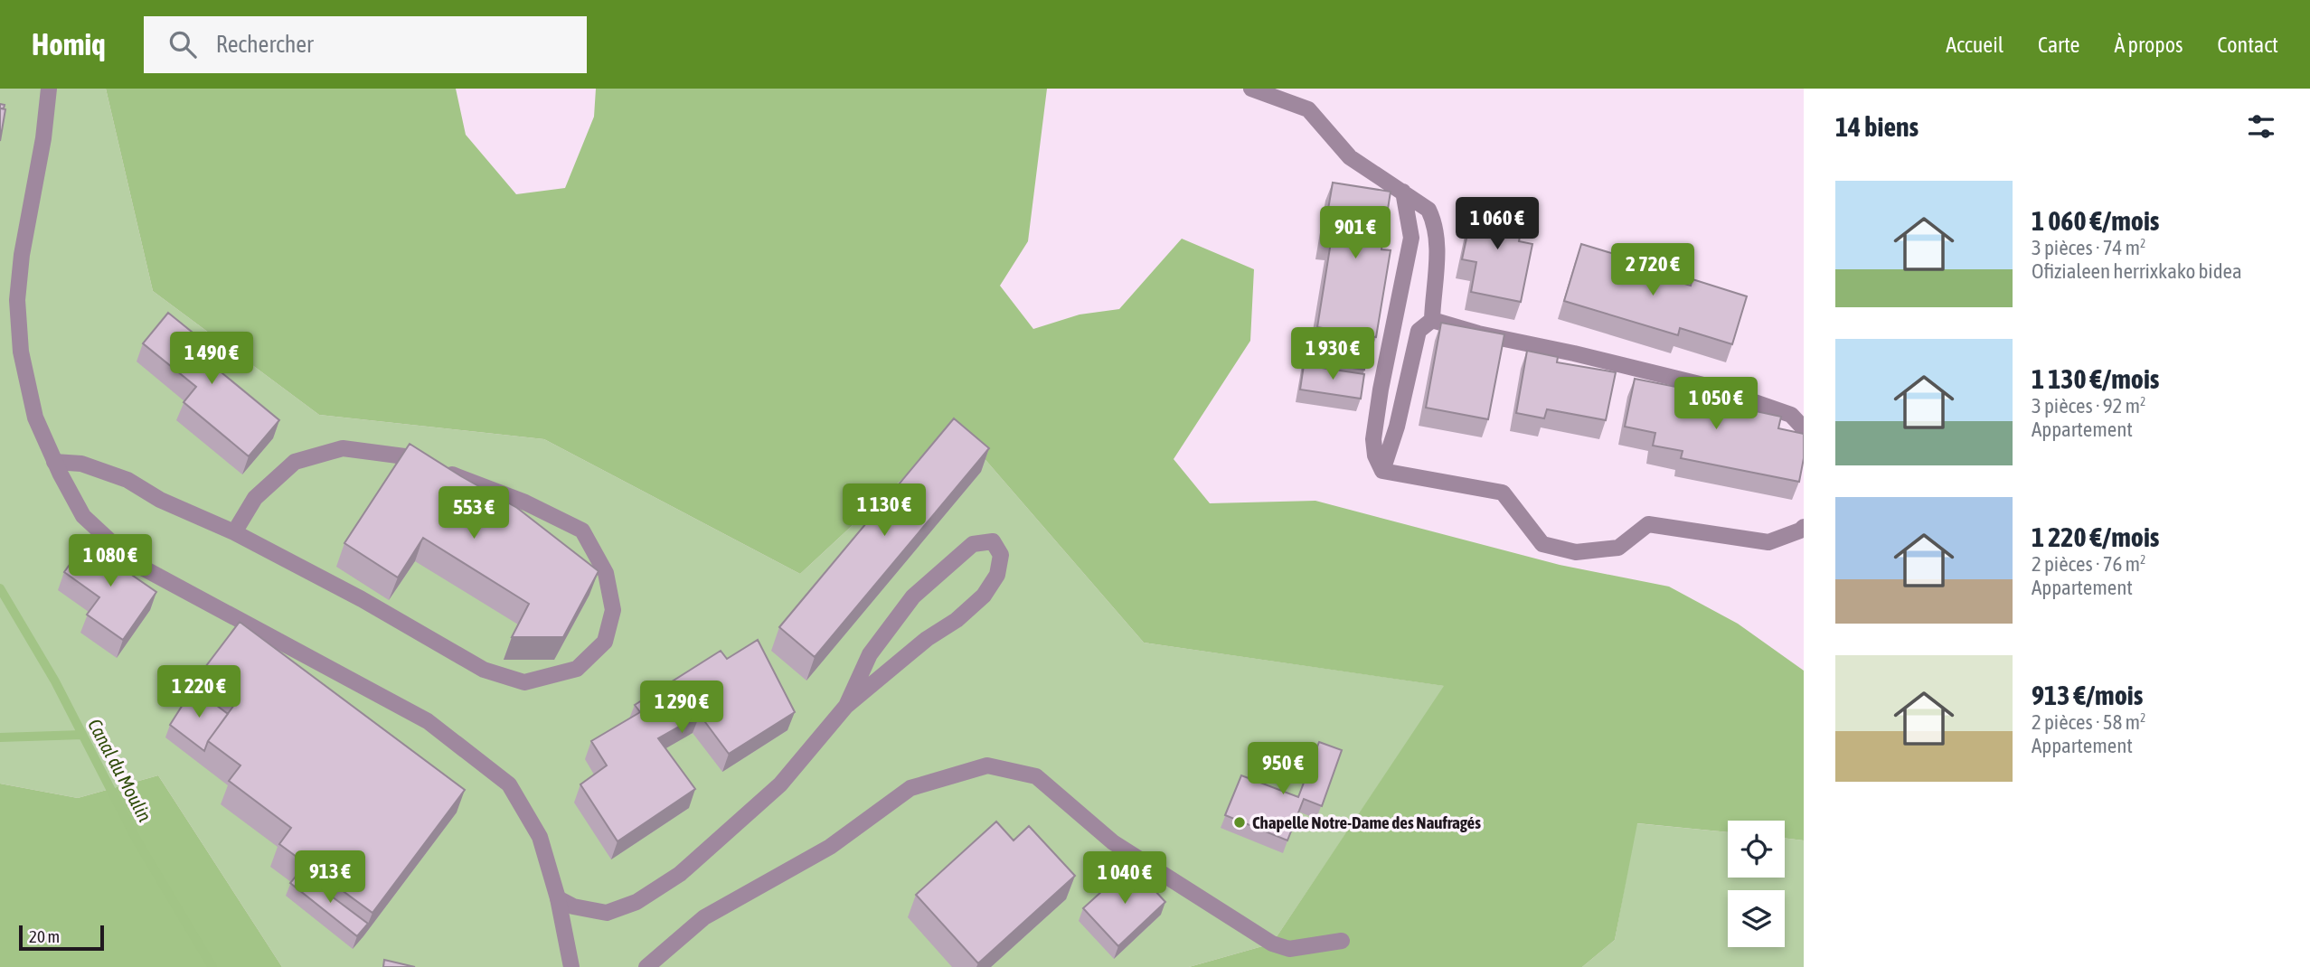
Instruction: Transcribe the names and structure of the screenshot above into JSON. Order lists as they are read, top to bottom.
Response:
{
  "water": ["Canal du Moulin"],
  "places": ["Chapelle Notre-Dame des Naufragés"],
  "scale_bar": "20 m",
  "page": {
    "header": "Homiq",
    "search": "Rechercher",
    "nav": [
      "Accueil",
      "Carte",
      "À propos",
      "Contact"
    ],
    "heading": "14 biens",
    "list": [
      {
        "name": "1 060 €/mois",
        "note": "3 pièces · 74 m² · Ofizialeen herrixkako bidea"
      },
      {
        "name": "1 130 €/mois",
        "note": "3 pièces · 92 m² · Appartement"
      },
      {
        "name": "1 220 €/mois",
        "note": "2 pièces · 76 m² · Appartement"
      },
      {
        "name": "913 €/mois",
        "note": "2 pièces · 58 m² · Appartement"
      }
    ],
    "price": [
      "1 060 €",
      "901 €",
      "2 720 €",
      "1 930 €",
      "1 490 €",
      "1 050 €",
      "1 130 €",
      "553 €",
      "1 080 €",
      "1 220 €",
      "1 290 €",
      "950 €",
      "913 €",
      "1 040 €"
    ],
    "scale": "20 m"
  }
}
